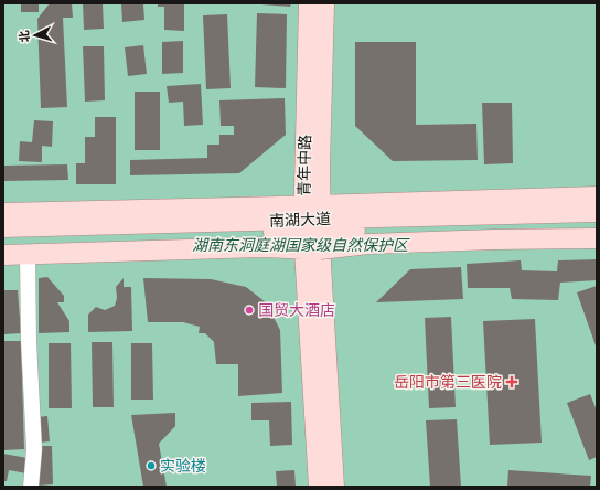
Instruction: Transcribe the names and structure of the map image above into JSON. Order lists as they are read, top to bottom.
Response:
{
  "streets": {
    "main road": ["青年中路", "南湖大道"]
  },
  "crossings": [
    ["青年中路", "南湖大道"]
  ],
  "parks": ["湖南东洞庭湖国家级自然保护区"],
  "places": {
    "other": ["国贸大酒店", "实验楼"],
    "health": ["岳阳市第三医院"]
  },
  "north": "left"
}
